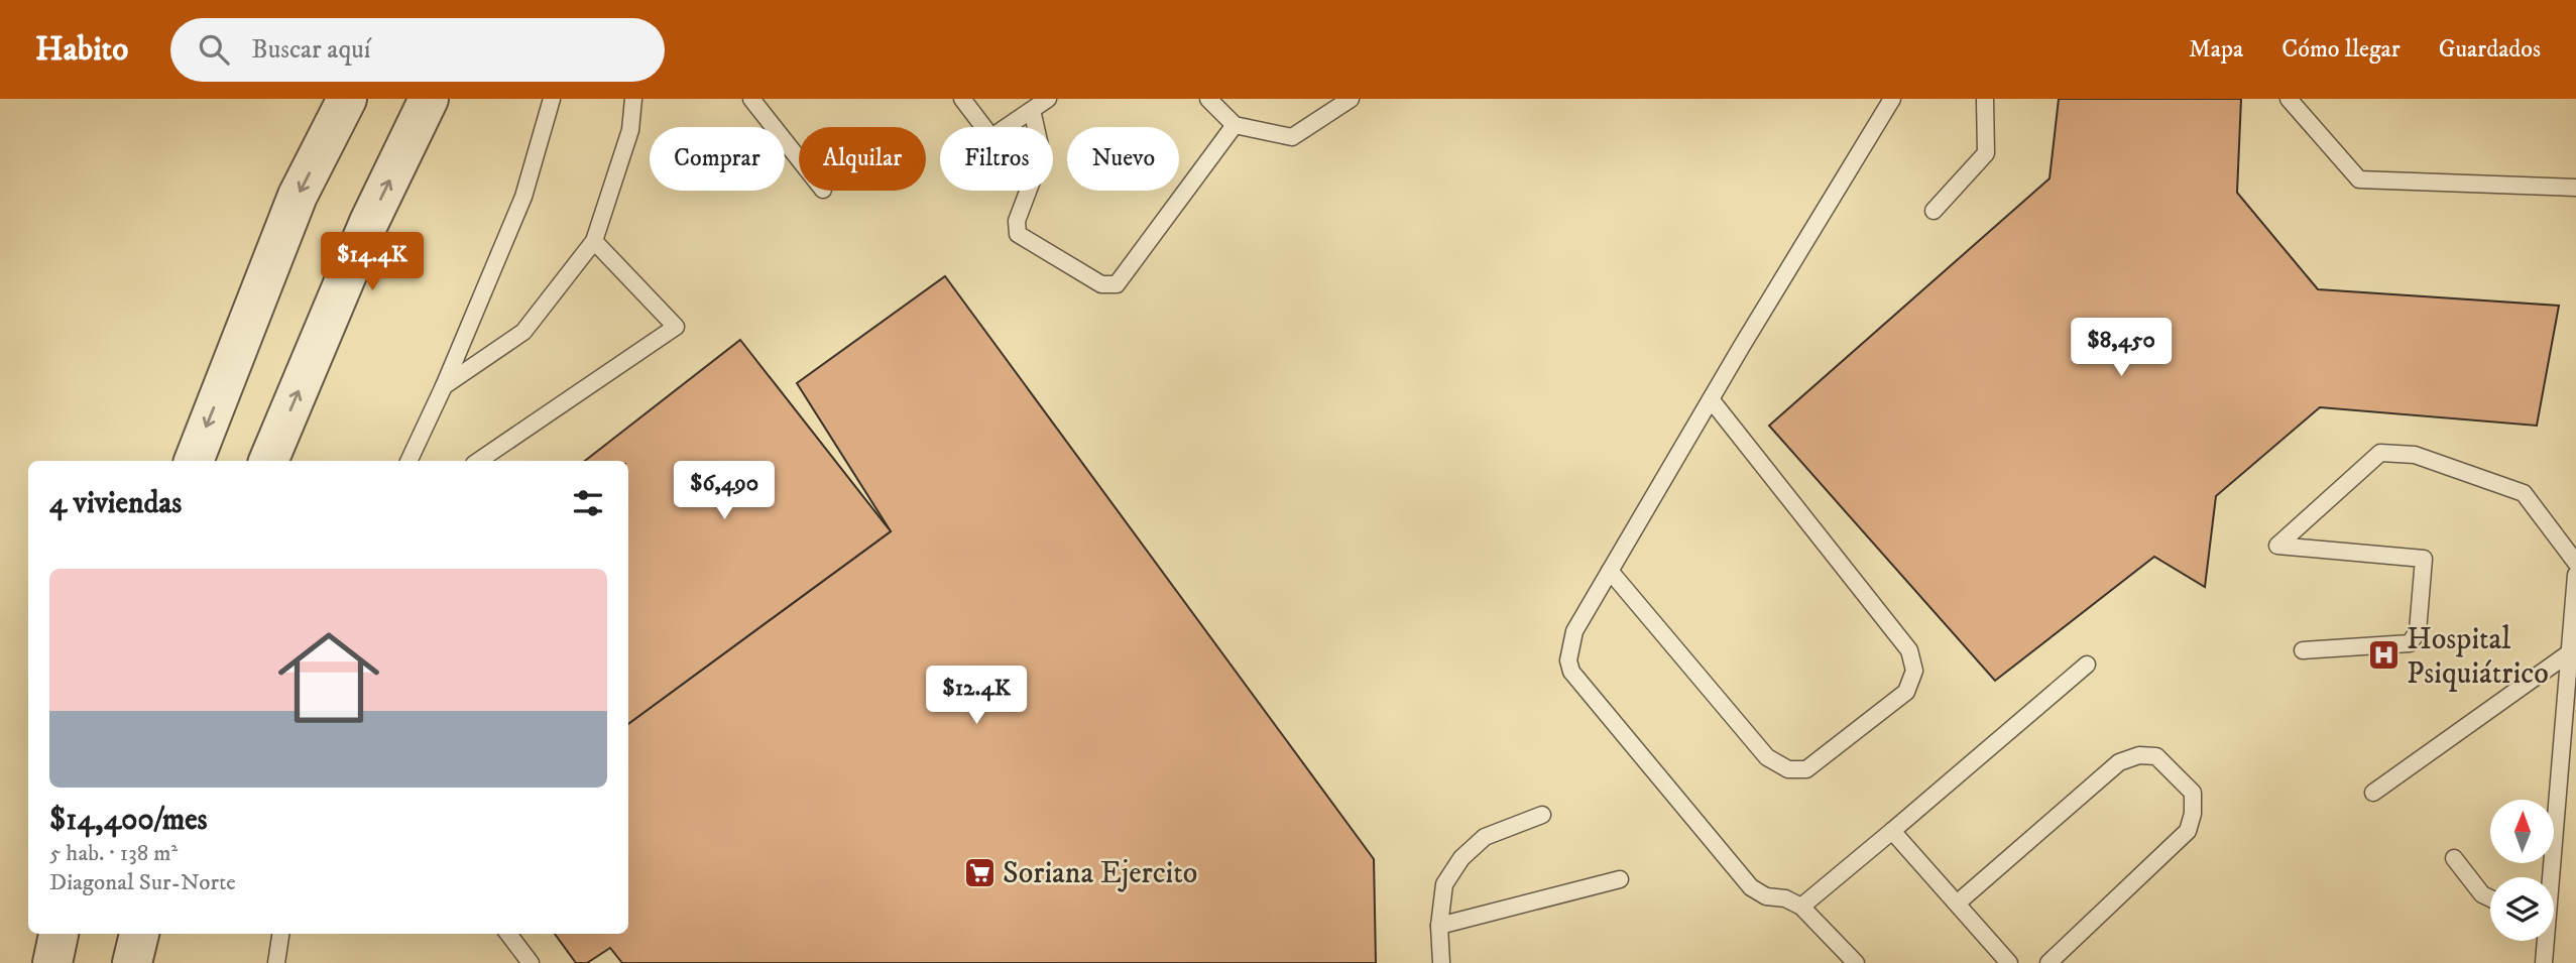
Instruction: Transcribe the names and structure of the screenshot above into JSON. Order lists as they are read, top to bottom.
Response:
{
  "places": {
    "hospital": ["Hospital Psiquiátrico"],
    "supermarket": ["Soriana Ejercito"]
  },
  "north": "top",
  "page": {
    "header": "Habito",
    "search": "Buscar aquí",
    "nav": ["Mapa", "Cómo llegar", "Guardados"],
    "chip": [
      "Comprar",
      "Alquilar",
      "Filtros",
      "Nuevo"
    ],
    "price": [
      "$14.4K",
      "$8,450",
      "$6,490",
      "$12.4K"
    ],
    "heading": "4 viviendas",
    "list": [
      {
        "name": "$14,400/mes",
        "note": "5 hab. · 138 m² · Diagonal Sur-Norte"
      }
    ]
  }
}
